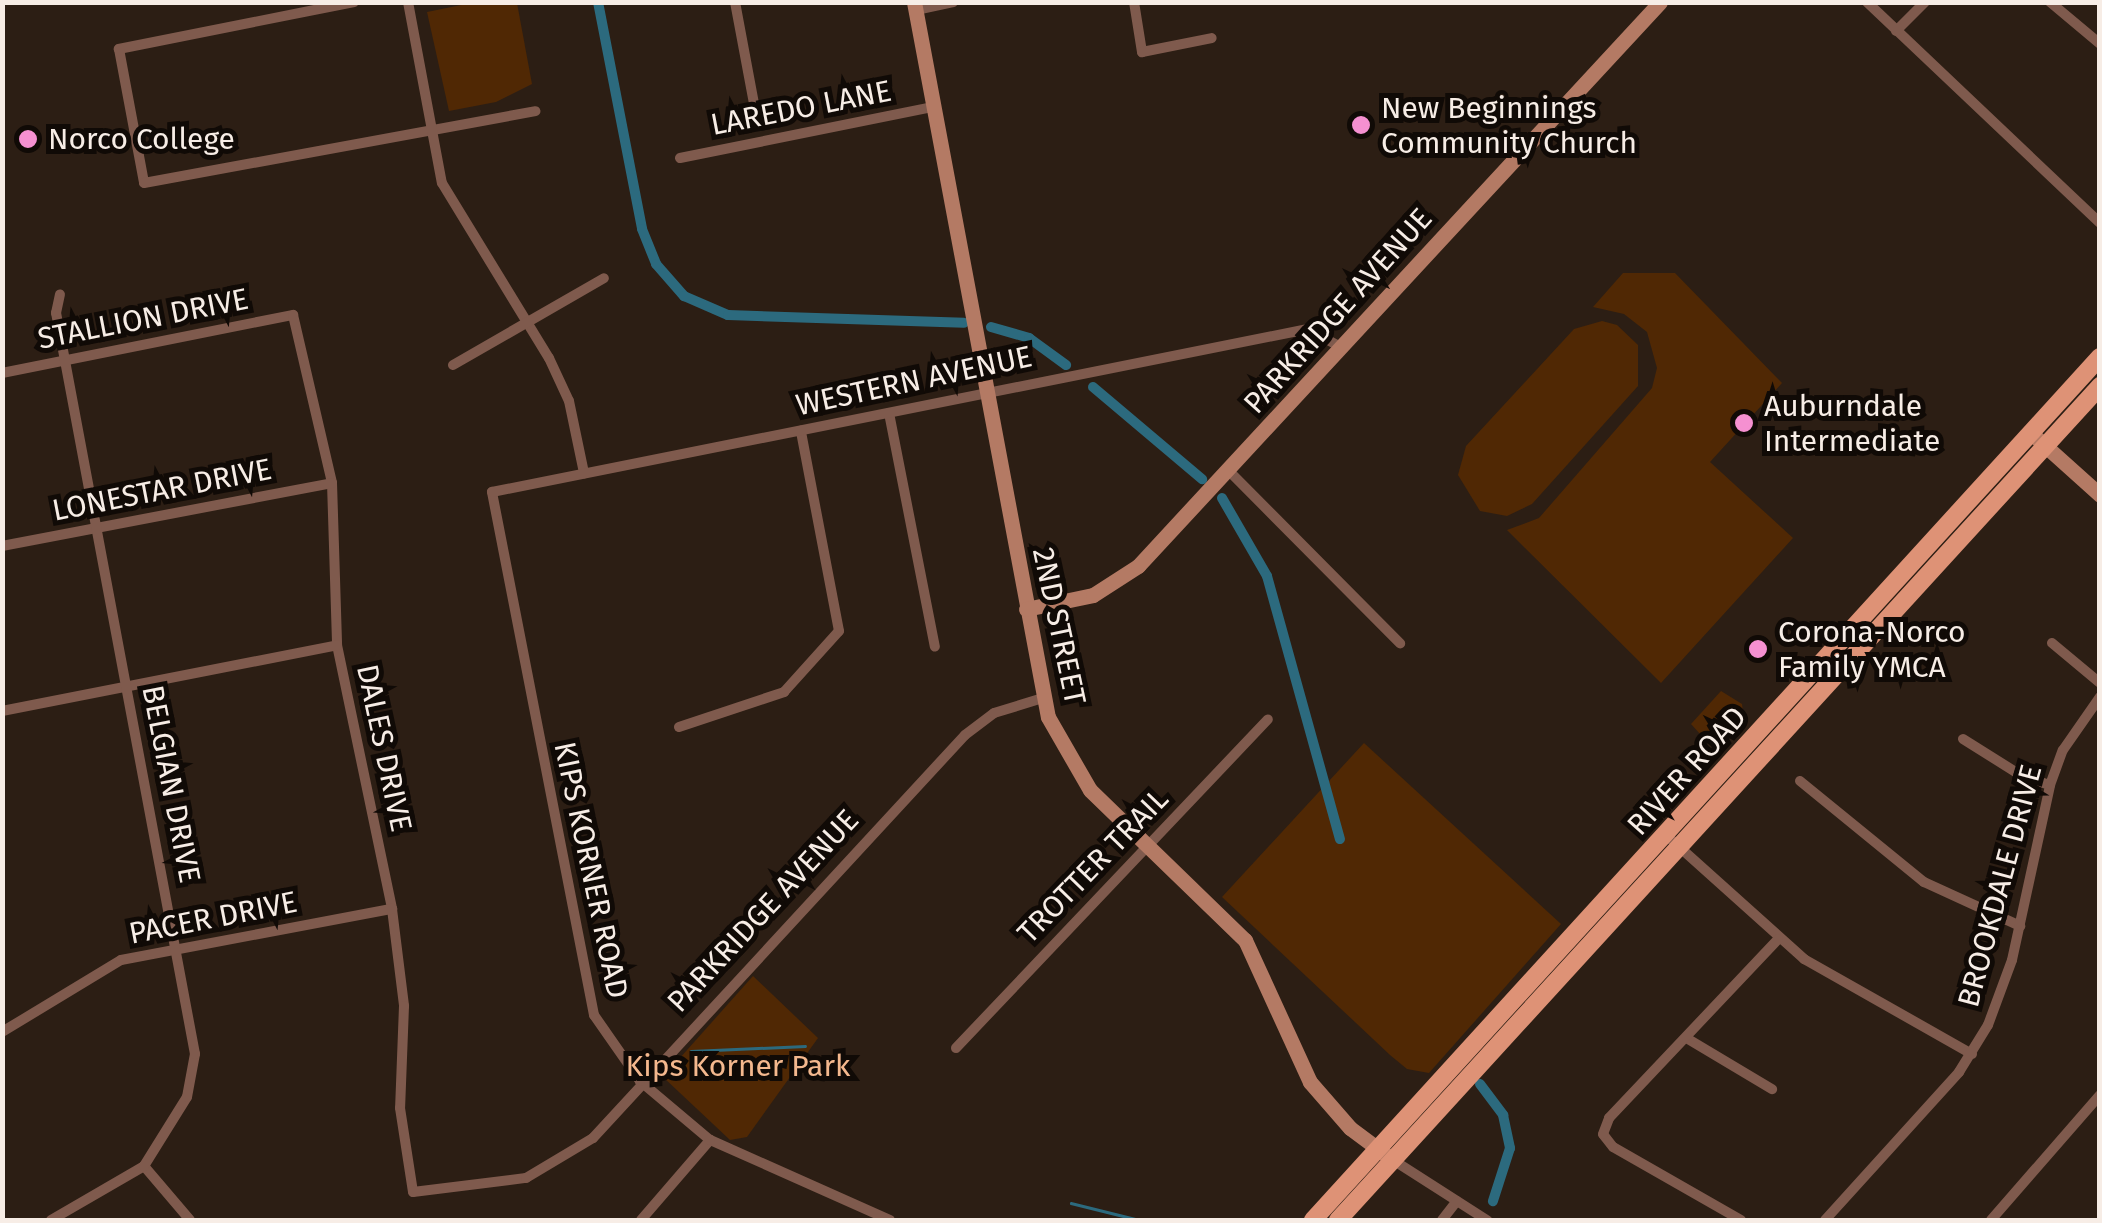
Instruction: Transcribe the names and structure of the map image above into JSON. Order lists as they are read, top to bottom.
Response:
{
  "streets": {
    "main road": ["RIVER ROAD"],
    "street": [
      "LAREDO LANE",
      "PARKRIDGE AVENUE",
      "STALLION DRIVE",
      "WESTERN AVENUE",
      "LONESTAR DRIVE",
      "2ND STREET",
      "DALES DRIVE",
      "BELGIAN DRIVE",
      "TROTTER TRAIL",
      "KIPS KORNER ROAD",
      "BROOKDALE DRIVE",
      "PACER DRIVE"
    ]
  },
  "crossings": [
    ["LAREDO LANE", "2ND STREET"],
    ["PARKRIDGE AVENUE", "WESTERN AVENUE"],
    ["PARKRIDGE AVENUE", "2ND STREET"],
    ["PARKRIDGE AVENUE", "DALES DRIVE"],
    ["PARKRIDGE AVENUE", "KIPS KORNER ROAD"],
    ["STALLION DRIVE", "DALES DRIVE"],
    ["STALLION DRIVE", "BELGIAN DRIVE"],
    ["WESTERN AVENUE", "2ND STREET"],
    ["WESTERN AVENUE", "KIPS KORNER ROAD"],
    ["LONESTAR DRIVE", "DALES DRIVE"],
    ["LONESTAR DRIVE", "BELGIAN DRIVE"],
    ["2ND STREET", "RIVER ROAD"],
    ["2ND STREET", "TROTTER TRAIL"],
    ["DALES DRIVE", "PACER DRIVE"],
    ["BELGIAN DRIVE", "PACER DRIVE"]
  ],
  "parks": ["Kips Korner Park"],
  "places": [
    "New Beginnings Community Church",
    "Norco College",
    "Auburndale Intermediate",
    "Corona-Norco Family YMCA"
  ]
}
